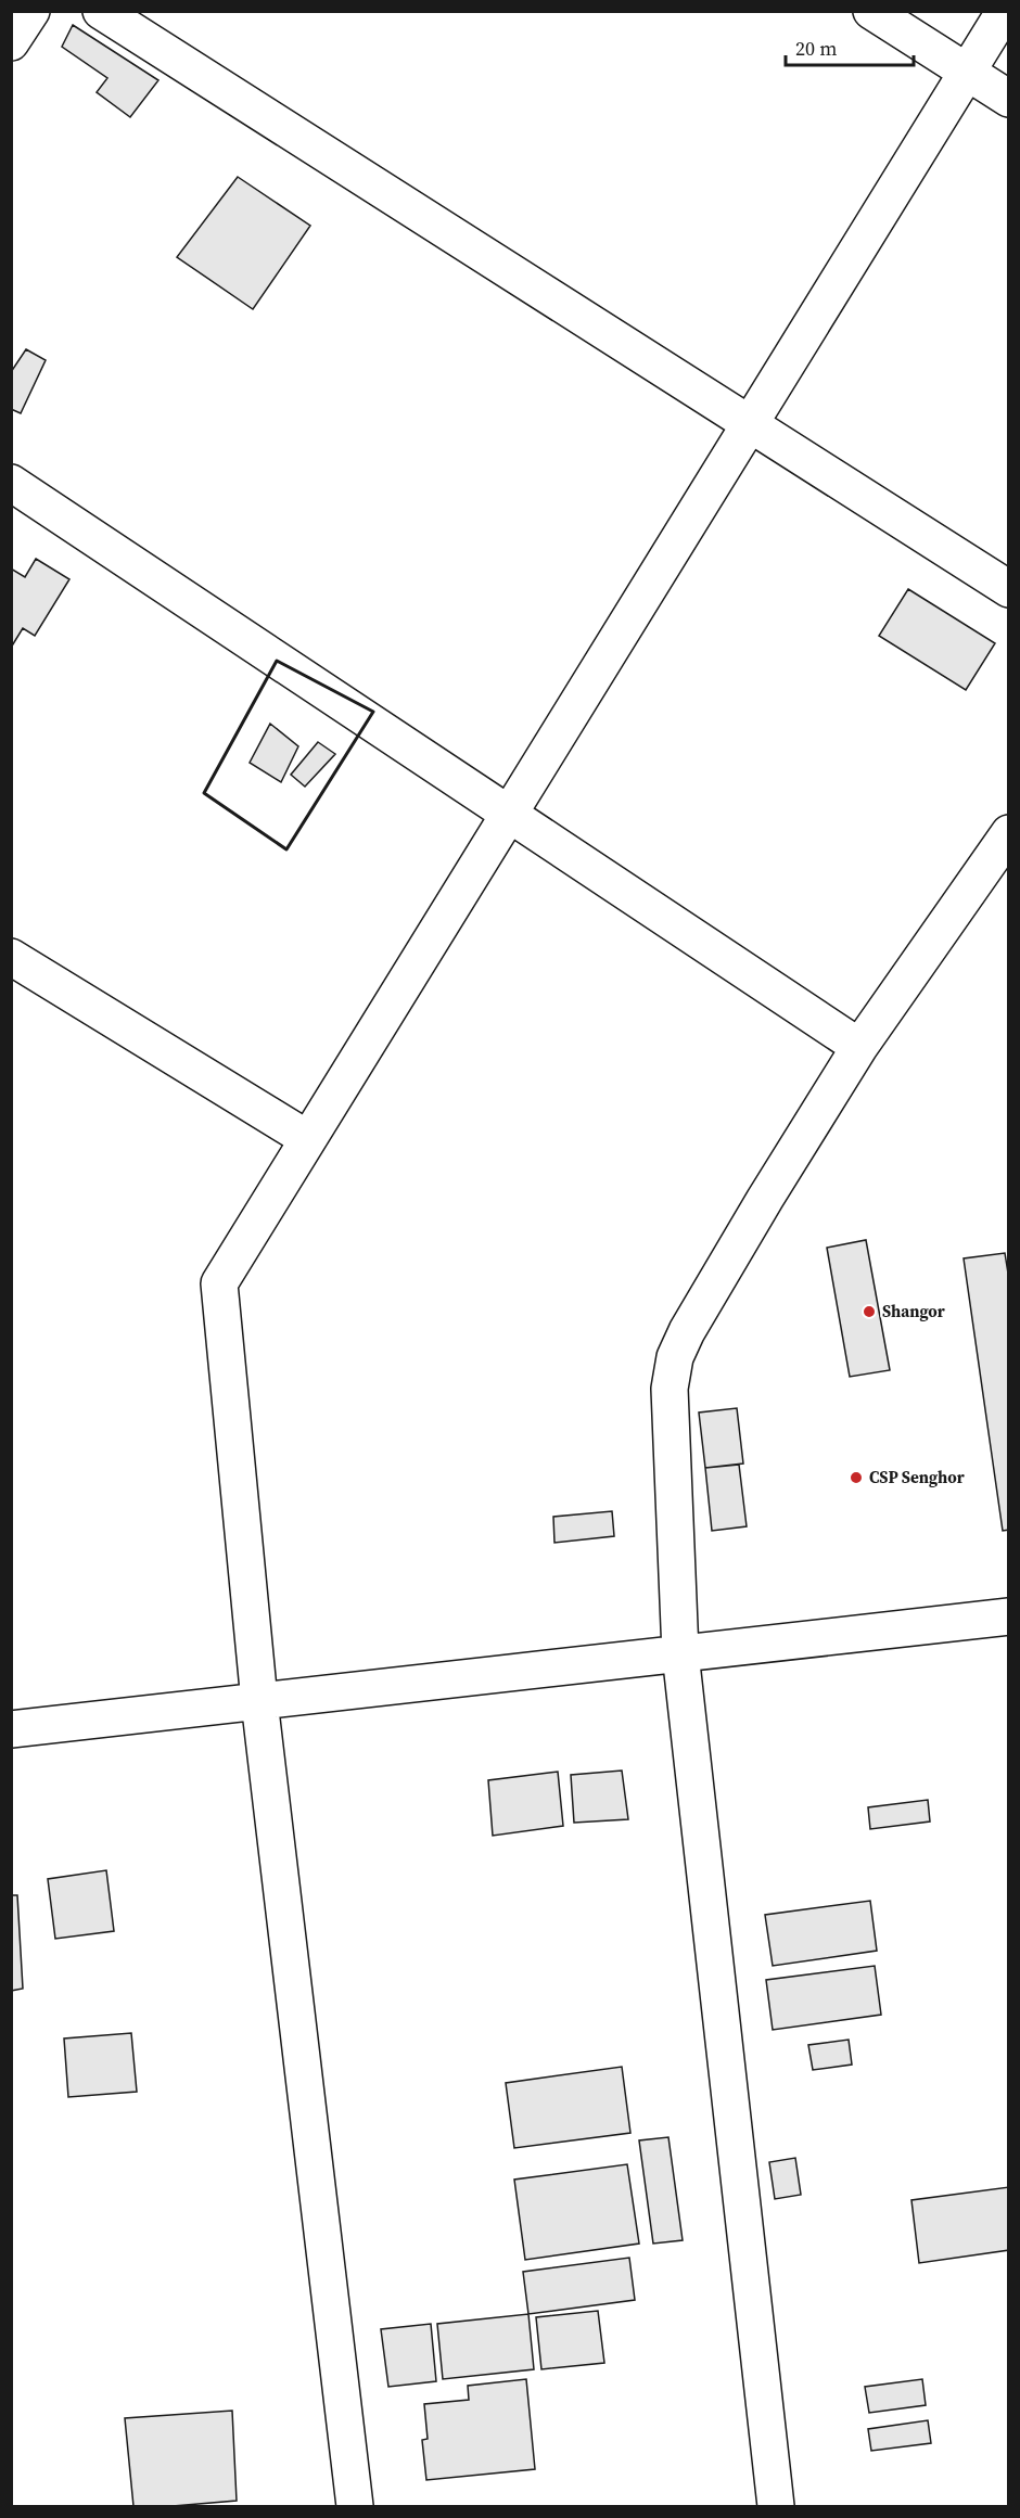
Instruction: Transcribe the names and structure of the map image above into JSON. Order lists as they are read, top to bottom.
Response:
{
  "places": ["Shangor", "CSP Senghor"],
  "scale_bar": "20 m"
}
